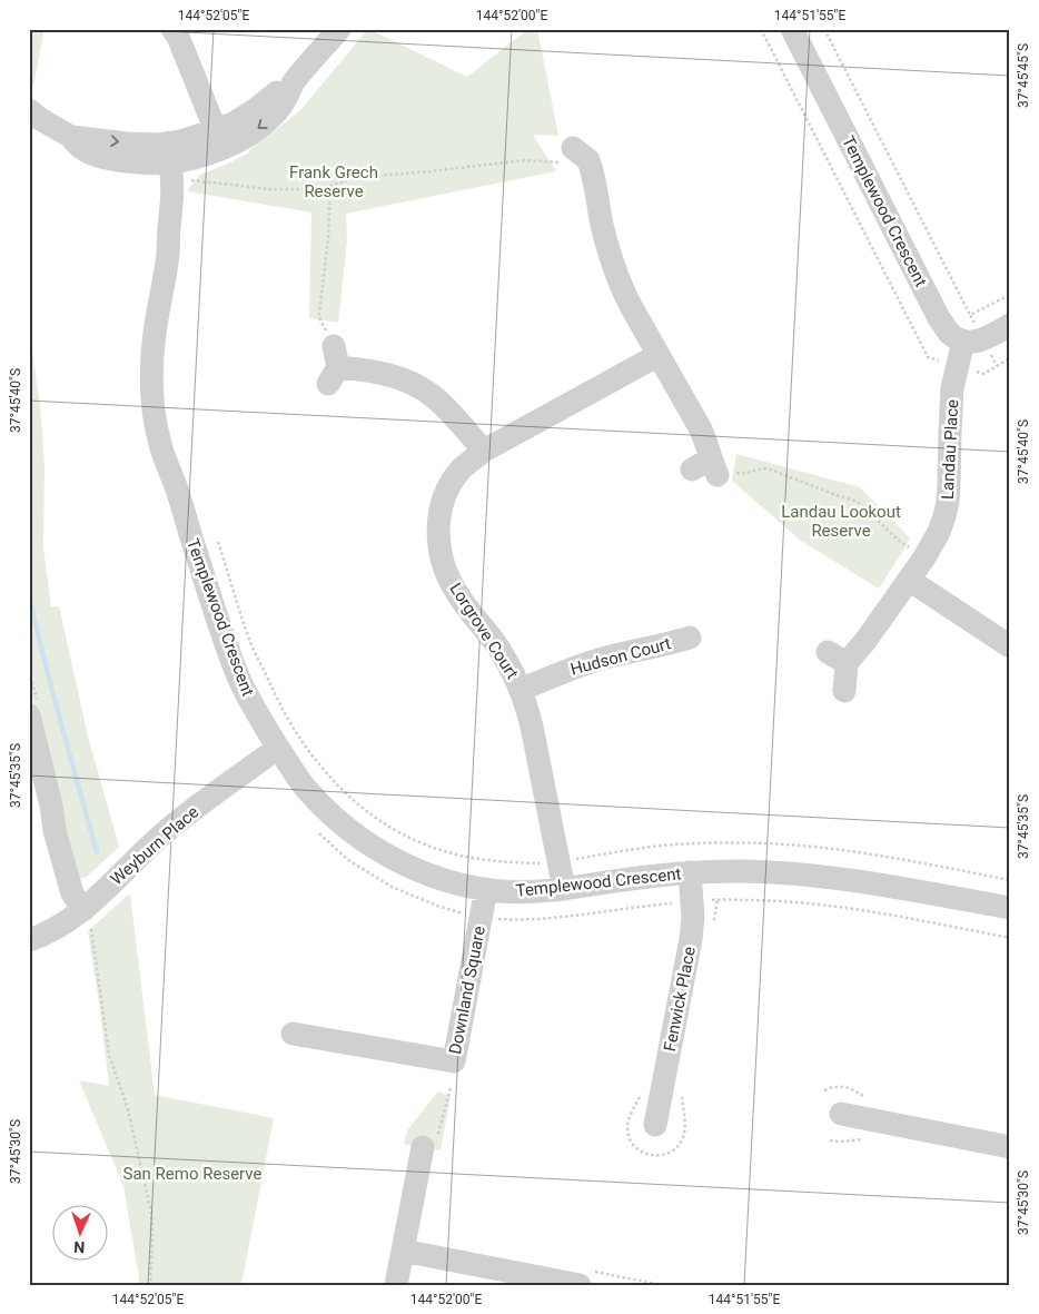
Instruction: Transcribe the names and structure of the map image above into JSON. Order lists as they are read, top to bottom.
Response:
{
  "streets": {
    "street": [
      "Templewood Crescent",
      "Landau Place",
      "Lorgrove Court",
      "Hudson Court",
      "Weyburn Place",
      "Downland Square",
      "Fenwick Place"
    ]
  },
  "crossings": [
    ["Templewood Crescent", "Landau Place"],
    ["Templewood Crescent", "Lorgrove Court"],
    ["Templewood Crescent", "Weyburn Place"],
    ["Templewood Crescent", "Downland Square"],
    ["Templewood Crescent", "Fenwick Place"],
    ["Lorgrove Court", "Hudson Court"]
  ],
  "parks": ["Frank Grech Reserve", "Landau Lookout Reserve", "San Remo Reserve"],
  "north": "bottom",
  "coordinates": [
    "144°52'05\"E",
    "144°52'00\"E",
    "144°51'55\"E",
    "37°45'45\"S",
    "37°45'40\"S",
    "37°45'35\"S",
    "37°45'30\"S"
  ]
}
